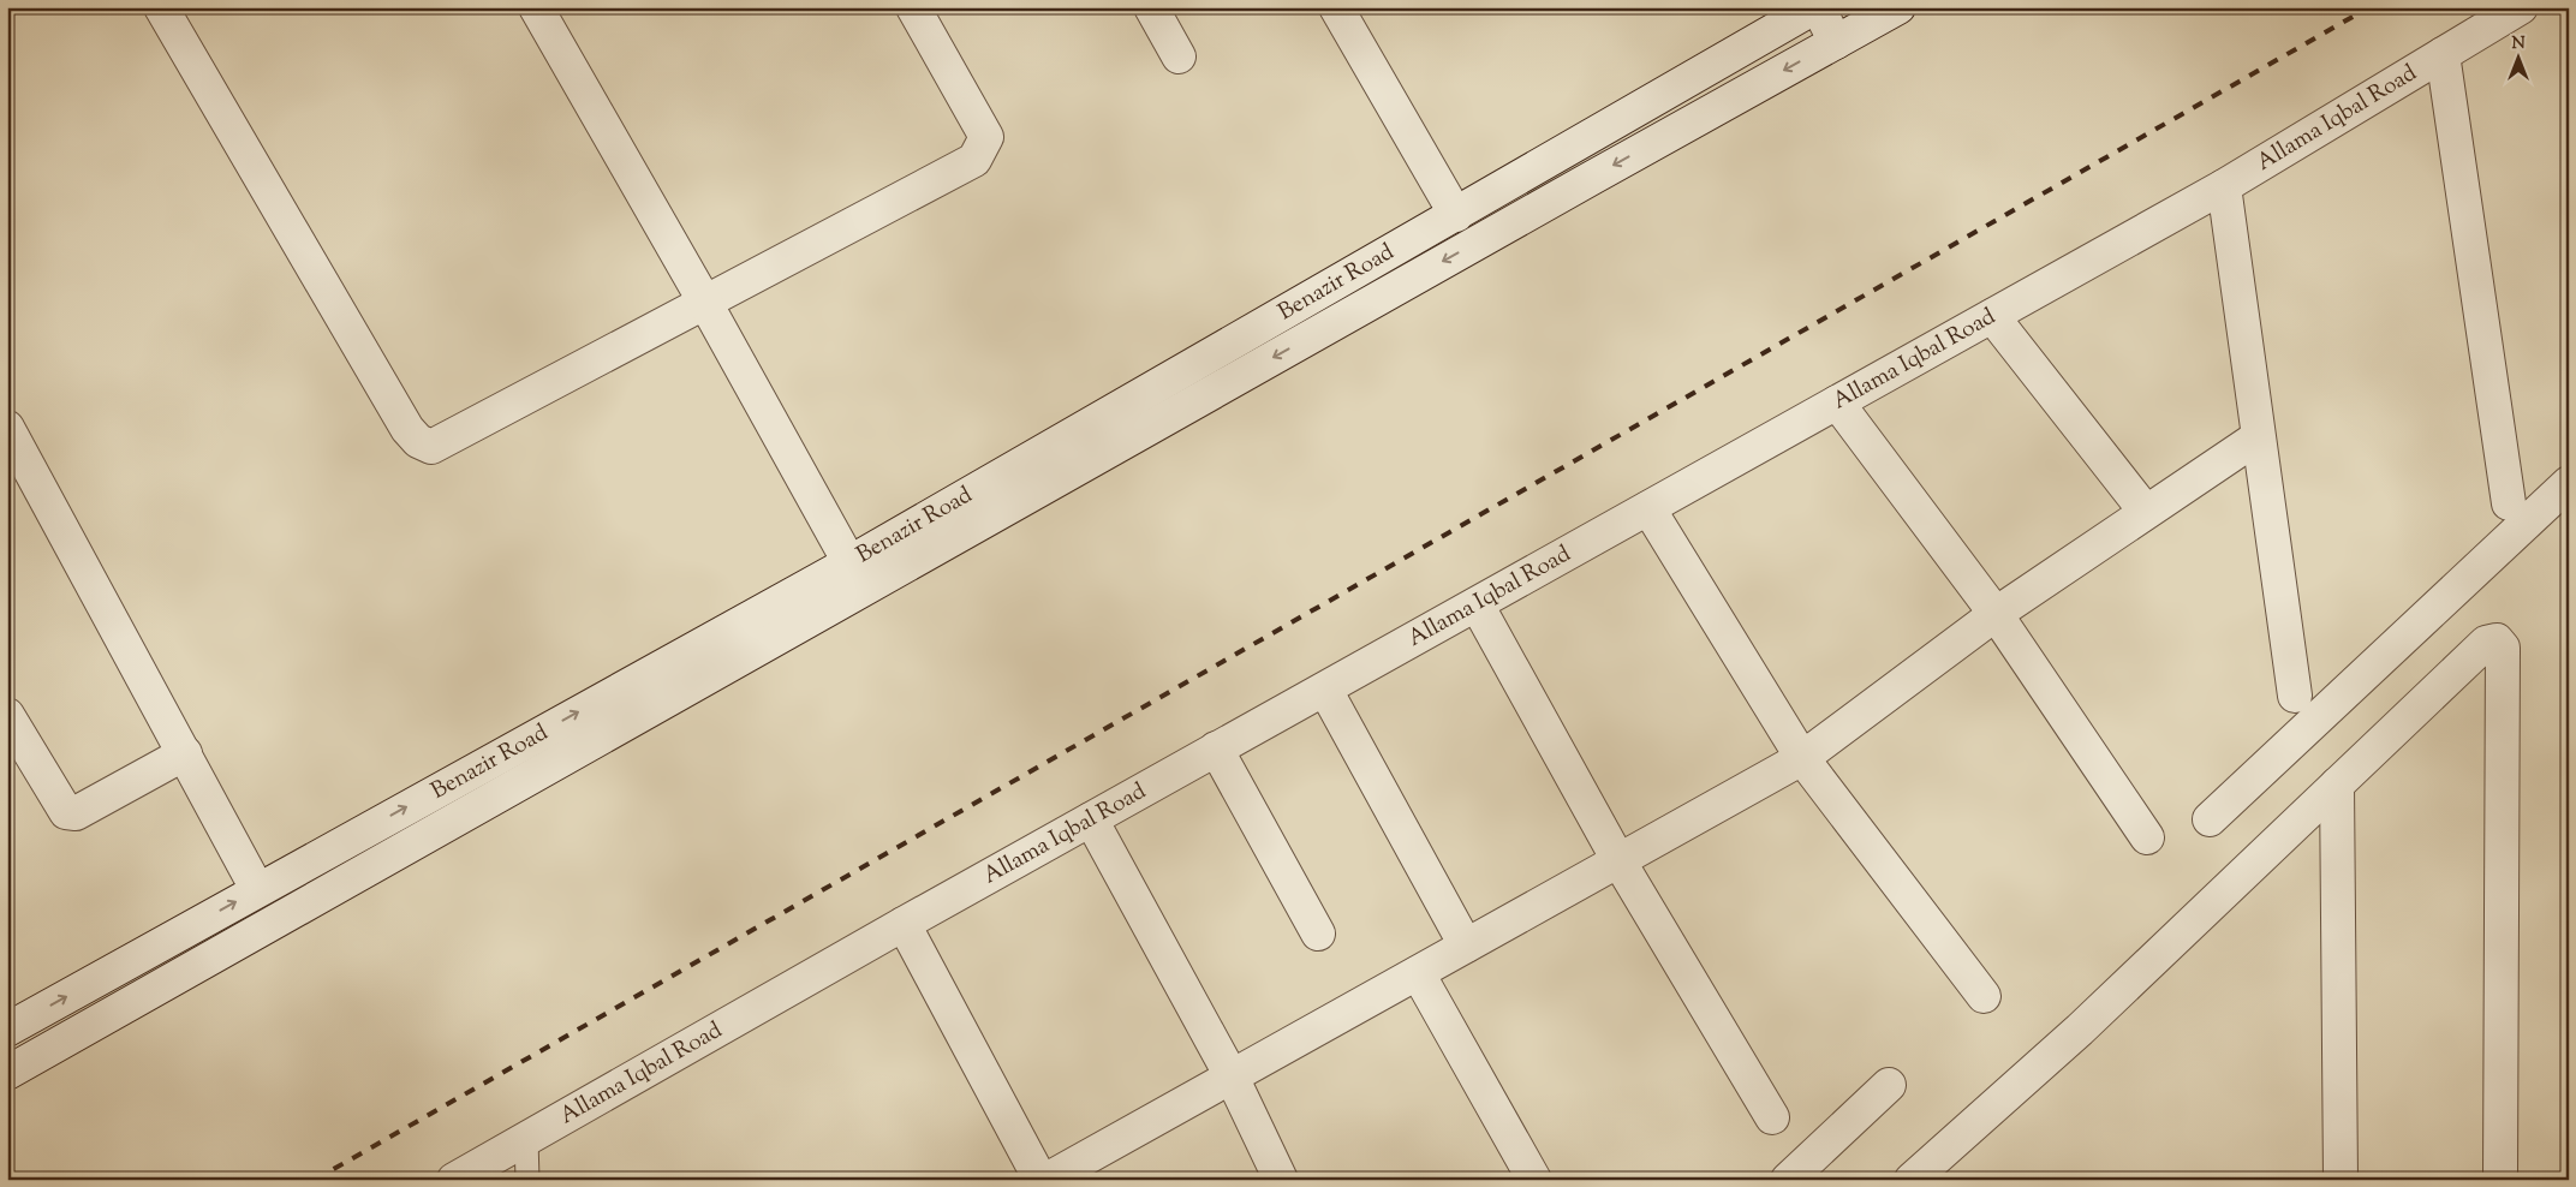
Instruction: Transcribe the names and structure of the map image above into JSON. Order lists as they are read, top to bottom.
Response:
{
  "streets": {
    "street": ["Allama Iqbal Road", "Benazir Road"]
  },
  "north": "top"
}
